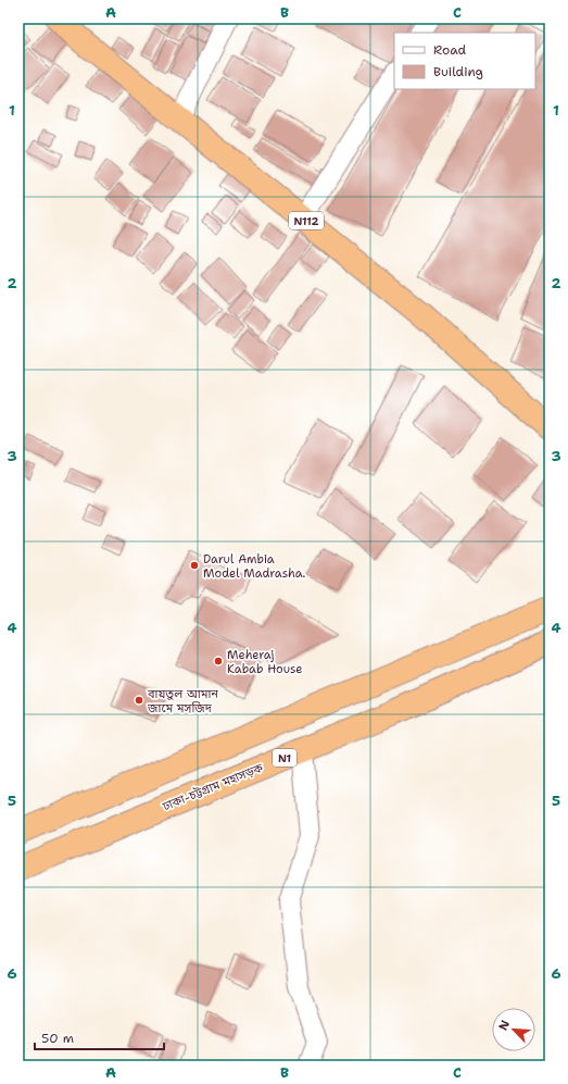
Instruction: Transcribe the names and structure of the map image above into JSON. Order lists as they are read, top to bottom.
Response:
{
  "streets": {
    "highway": ["N112", "N1", "ঢাকা-চট্টগ্রাম মহাসড়ক"]
  },
  "places": ["Darul Ambia Model Madrasha.", "Meheraj Kabab House", "বায়তুল আমান জামে মসজিদ"],
  "legend": ["Road", "Building"],
  "scale_bar": "50 m",
  "north": "top left",
  "grid": {
    "columns": ["A", "B", "C"],
    "rows": [
      "1",
      "2",
      "3",
      "4",
      "5",
      "6"
    ]
  }
}
